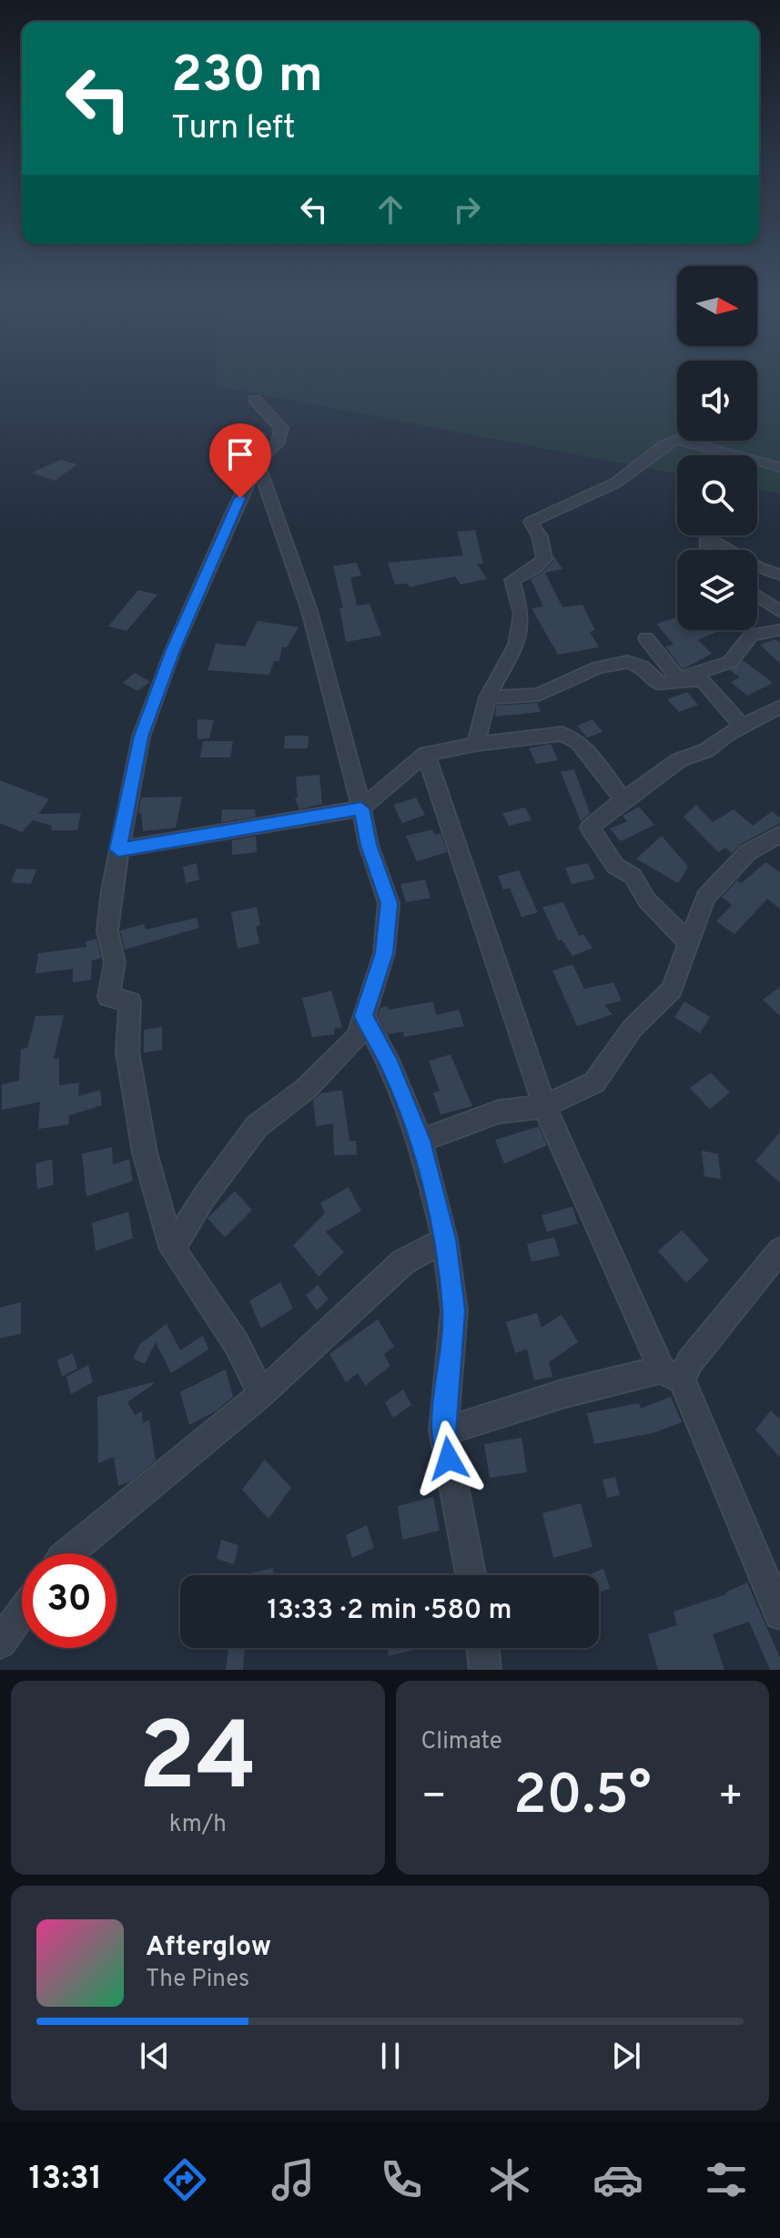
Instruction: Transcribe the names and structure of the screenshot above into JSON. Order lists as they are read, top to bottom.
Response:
{
  "north": "right",
  "page": {
    "turn": ["230 m", "Turn left"],
    "limit": "30",
    "trip": "13:33 · 2 min · 580 m",
    "tile": [
      ["24", "km/h"],
      "Climate"
    ],
    "heat": ["−", "20.5°", "+"],
    "song": ["Afterglow", "The Pines"],
    "tabs": "13:31"
  }
}
